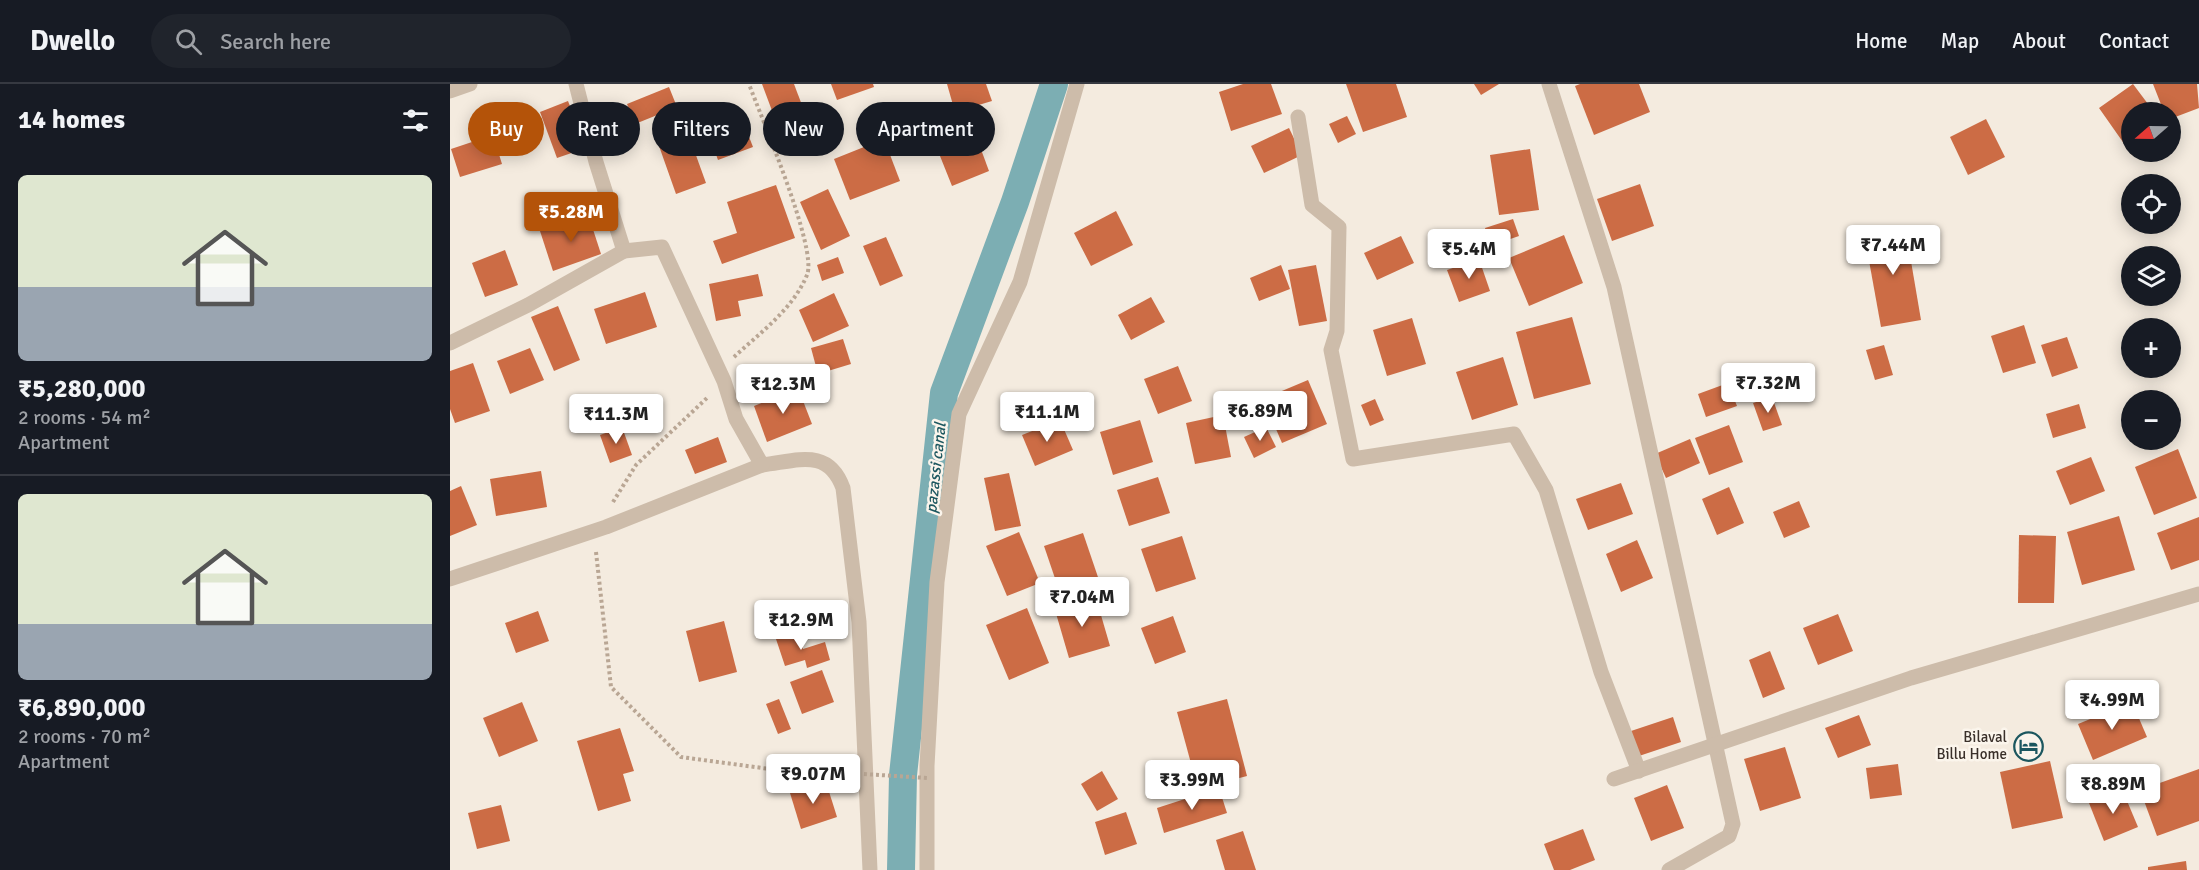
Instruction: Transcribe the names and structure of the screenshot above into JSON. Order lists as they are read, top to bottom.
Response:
{
  "water": ["pazassi canal"],
  "places": {
    "hotel": ["Bilaval Billu Home"]
  },
  "north": "left",
  "page": {
    "header": "Dwello",
    "search": "Search here",
    "nav": [
      "Home",
      "Map",
      "About",
      "Contact"
    ],
    "heading": "14 homes",
    "map_buttons": ["+", "−"],
    "chip": [
      "Buy",
      "Rent",
      "Filters",
      "New",
      "Apartment"
    ],
    "list": [
      {
        "name": "₹5,280,000",
        "note": "2 rooms · 54 m² · Apartment"
      },
      {
        "name": "₹6,890,000",
        "note": "2 rooms · 70 m² · Apartment"
      }
    ],
    "price": [
      "₹5.28M",
      "₹7.44M",
      "₹5.4M",
      "₹7.32M",
      "₹12.3M",
      "₹6.89M",
      "₹11.1M",
      "₹11.3M",
      "₹7.04M",
      "₹12.9M",
      "₹4.99M",
      "₹9.07M",
      "₹3.99M",
      "₹8.89M"
    ]
  }
}
